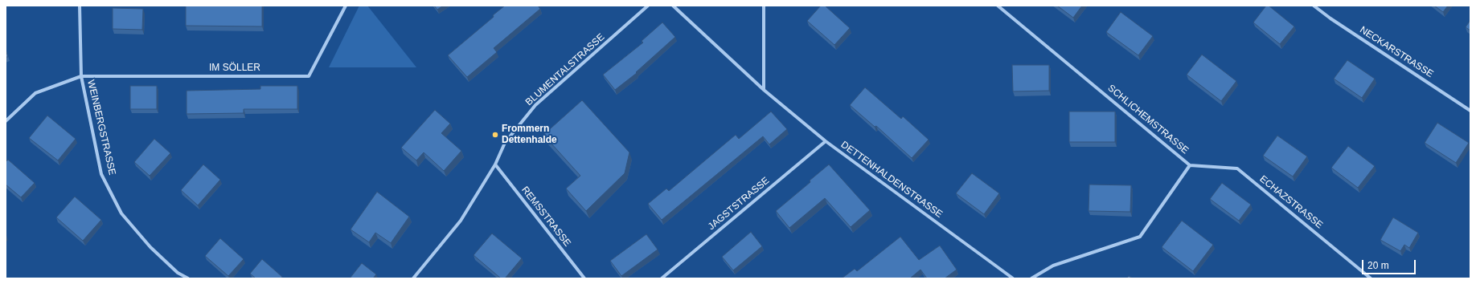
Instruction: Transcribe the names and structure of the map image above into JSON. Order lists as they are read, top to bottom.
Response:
{
  "streets": {
    "street": [
      "NECKARSTRASSE",
      "IM SÖLLER",
      "BLUMENTALSTRASSE",
      "SCHLICHEMSTRASSE",
      "WEINBERGSTRASSE",
      "DETTENHALDENSTRASSE",
      "ECHAZSTRASSE",
      "JAGSTSTRASSE",
      "REMSSTRASSE"
    ]
  },
  "crossings": [
    ["IM SÖLLER", "WEINBERGSTRASSE"],
    ["BLUMENTALSTRASSE", "REMSSTRASSE"],
    ["SCHLICHEMSTRASSE", "ECHAZSTRASSE"],
    ["DETTENHALDENSTRASSE", "JAGSTSTRASSE"]
  ],
  "places": ["Frommern Dettenhalde"],
  "scale_bar": "20 m"
}
